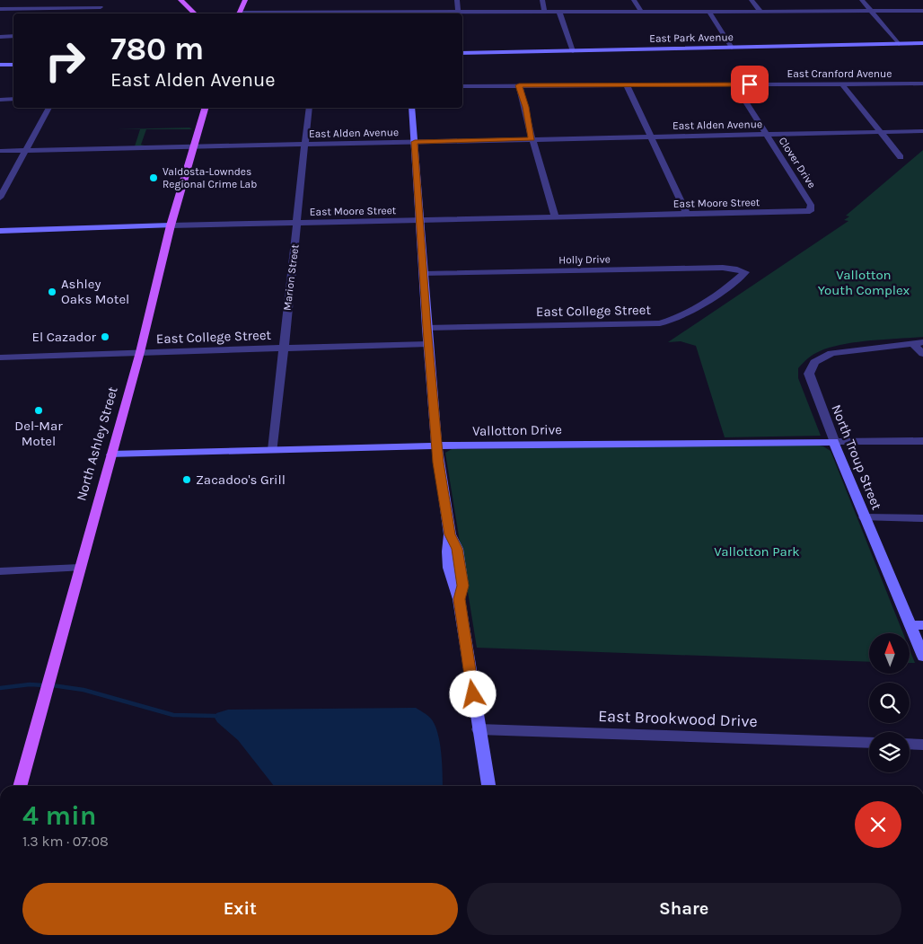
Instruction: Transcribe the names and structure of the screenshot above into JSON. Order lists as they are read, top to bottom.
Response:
{
  "streets": {
    "main road": ["North Ashley Street"],
    "street": [
      "East Park Avenue",
      "East Cranford Avenue",
      "East Alden Avenue",
      "Clover Drive",
      "East Moore Street",
      "Holly Drive",
      "Marion Street",
      "East College Street",
      "Vallotton Drive",
      "North Troup Street",
      "East Brookwood Drive"
    ]
  },
  "crossings": [
    ["East Cranford Avenue", "Clover Drive"],
    ["East Alden Avenue", "Clover Drive"],
    ["East Alden Avenue", "Marion Street"],
    ["East Alden Avenue", "North Ashley Street"],
    ["Clover Drive", "East Moore Street"],
    ["East Moore Street", "Marion Street"],
    ["East Moore Street", "North Ashley Street"],
    ["Holly Drive", "East College Street"],
    ["Marion Street", "East College Street"],
    ["Marion Street", "Vallotton Drive"],
    ["East College Street", "North Ashley Street"],
    ["Vallotton Drive", "North Ashley Street"],
    ["Vallotton Drive", "North Troup Street"]
  ],
  "parks": ["Vallotton Youth Complex", "Vallotton Park"],
  "places": [
    "Valdosta-Lowndes Regional Crime Lab",
    "Ashley Oaks Motel",
    "El Cazador",
    "Del-Mar Motel",
    "Zacadoo's Grill"
  ],
  "north": "top",
  "page": {
    "turn": ["780 m", "East Alden Avenue"],
    "heading": ["4 min", "1.3 km · 07:08"],
    "buttons": ["Exit", "Share"]
  }
}
